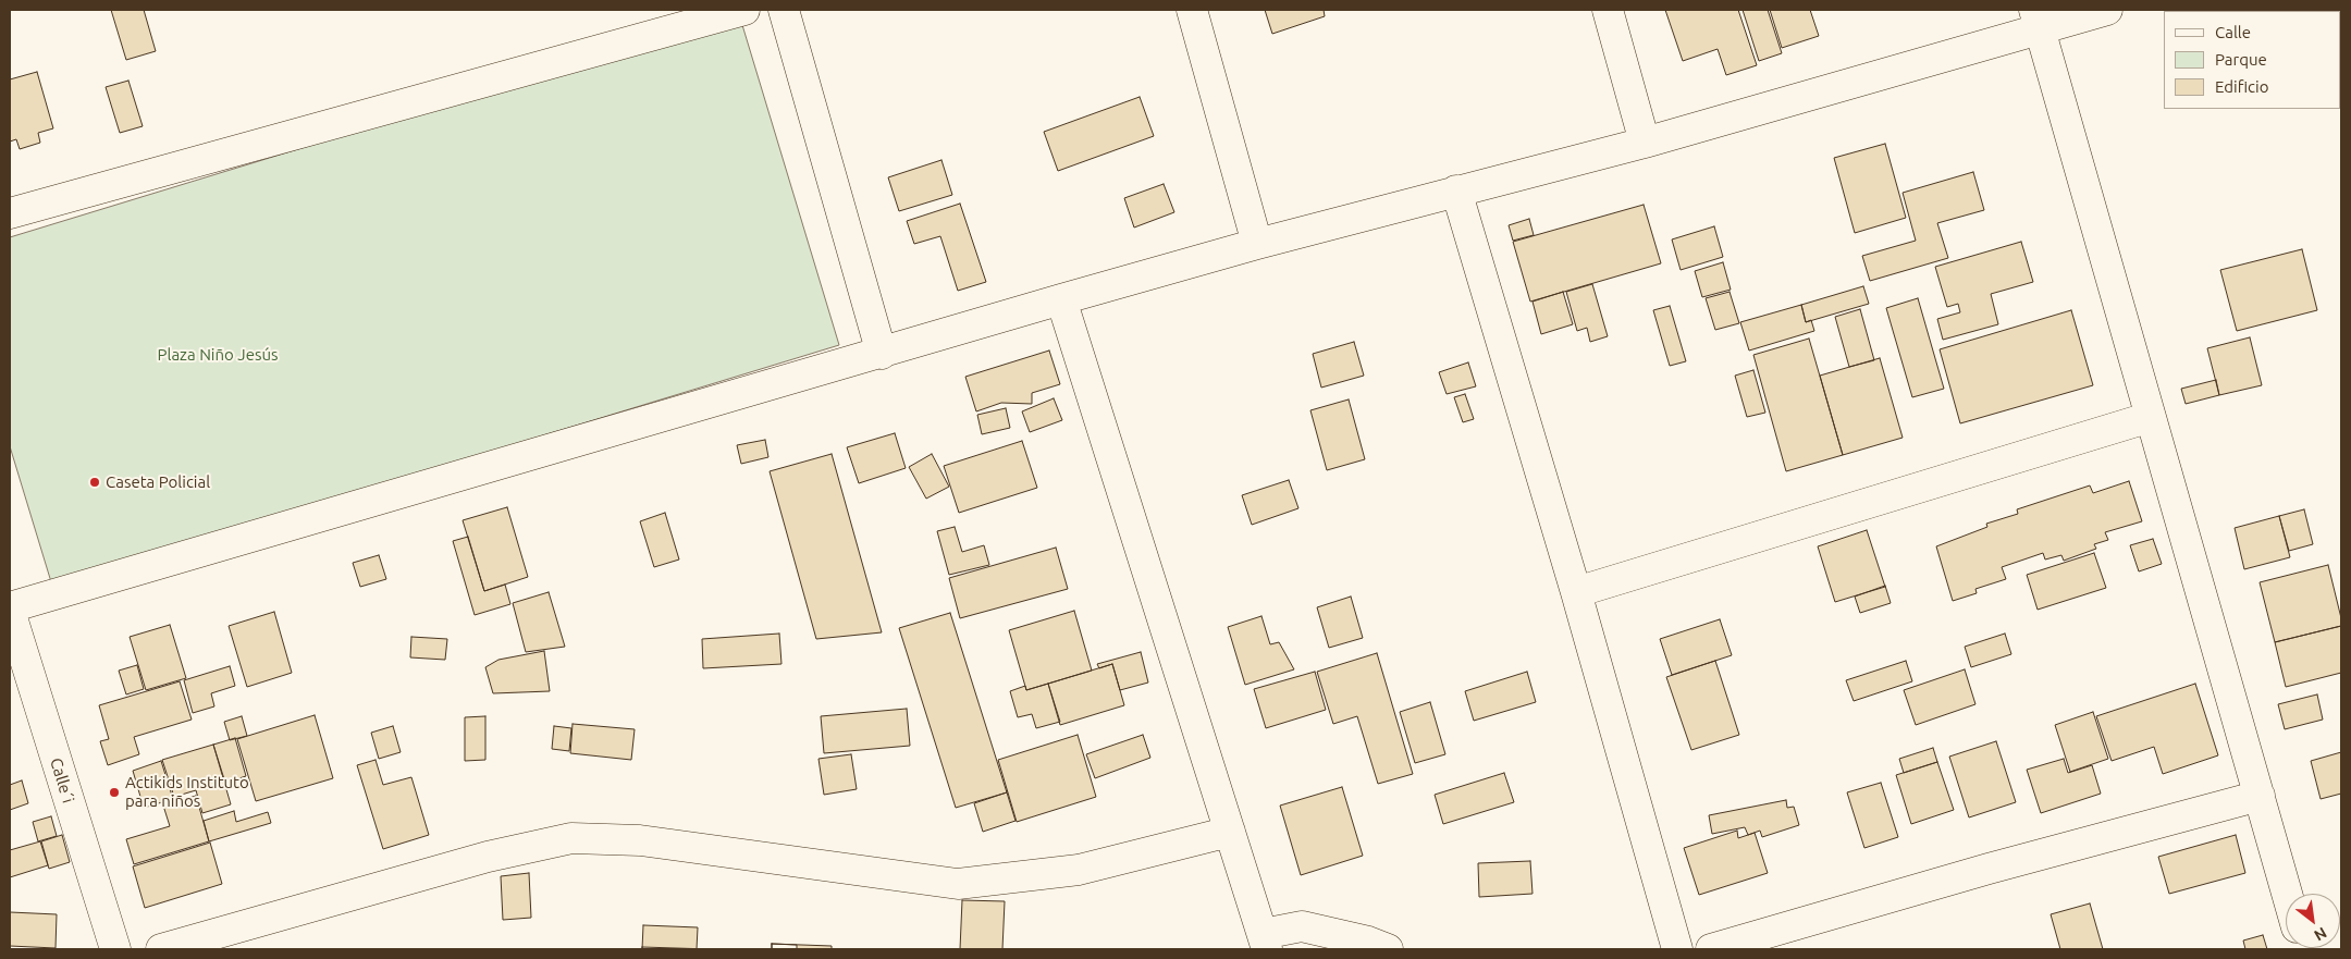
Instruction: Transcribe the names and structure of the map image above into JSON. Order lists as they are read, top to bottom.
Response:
{
  "streets": {
    "street": ["Calle´i"]
  },
  "parks": ["Plaza Niño Jesús"],
  "places": ["Caseta Policial", "Actikids Instituto para niños"],
  "legend": ["Calle", "Parque", "Edificio"],
  "north": "bottom right"
}
